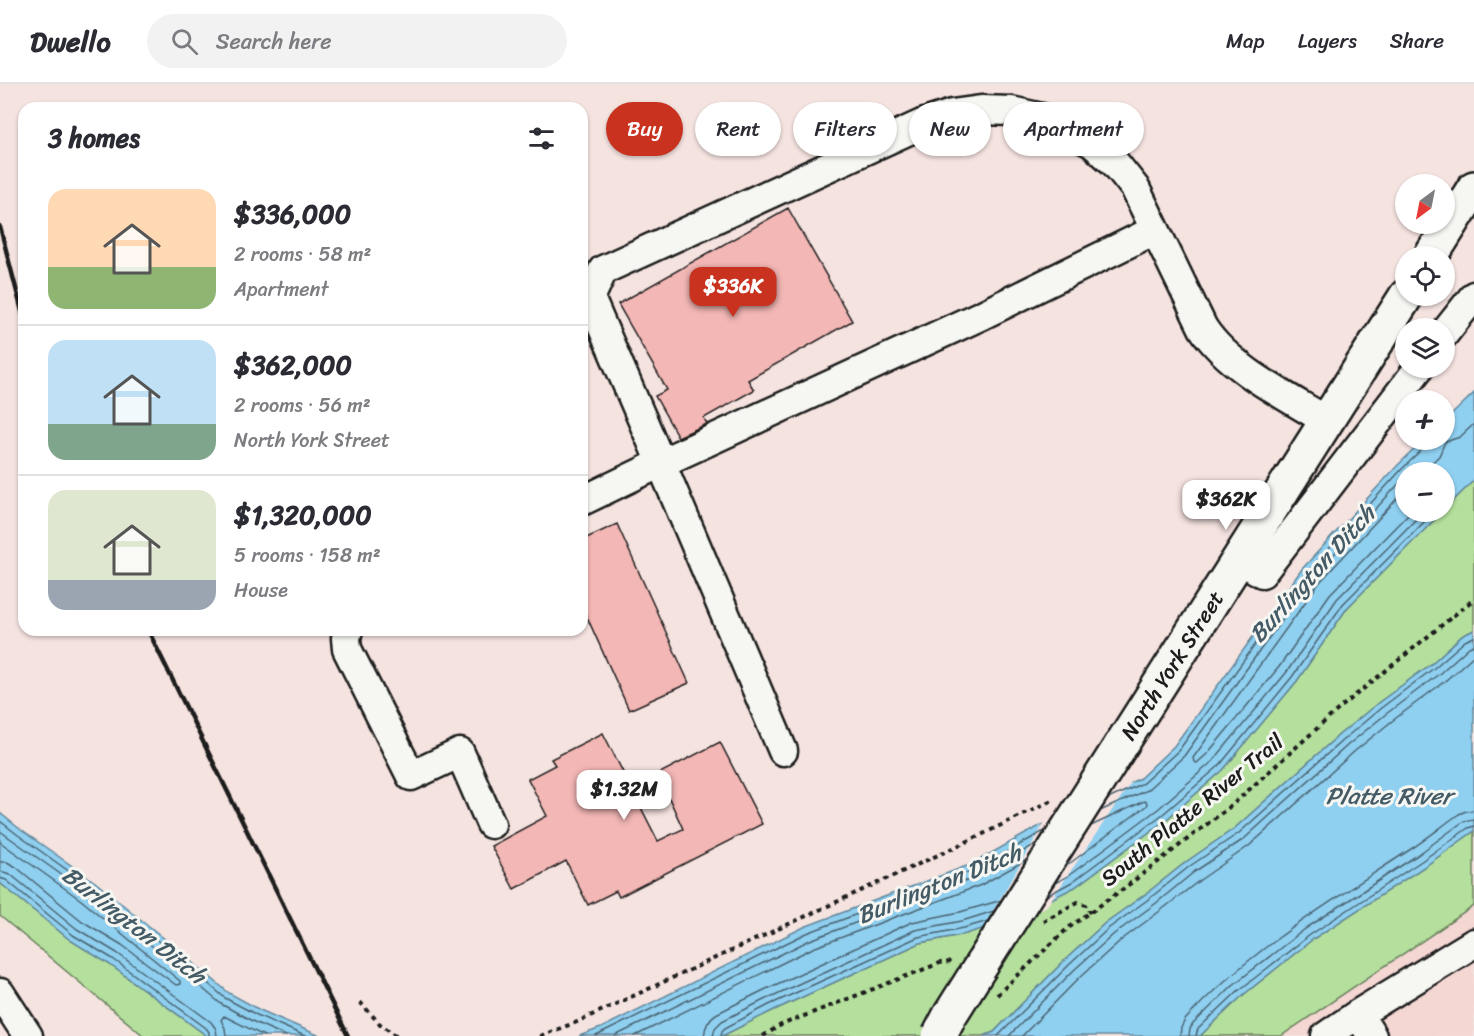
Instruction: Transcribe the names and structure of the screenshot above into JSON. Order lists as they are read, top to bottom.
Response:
{
  "streets": {
    "main road": ["North York Street"],
    "path": ["South Platte River Trail"]
  },
  "water": ["Burlington Ditch", "Platte River"],
  "north": "bottom left",
  "page": {
    "header": "Dwello",
    "search": "Search here",
    "nav": ["Map", "Layers", "Share"],
    "chip": [
      "Buy",
      "Rent",
      "Filters",
      "New",
      "Apartment"
    ],
    "heading": "3 homes",
    "map_buttons": ["+", "−"],
    "list": [
      {
        "name": "$336,000",
        "note": "2 rooms · 58 m² · Apartment"
      },
      {
        "name": "$362,000",
        "note": "2 rooms · 56 m² · North York Street"
      },
      {
        "name": "$1,320,000",
        "note": "5 rooms · 158 m² · House"
      }
    ],
    "price": ["$336K", "$362K", "$1.32M"]
  }
}
